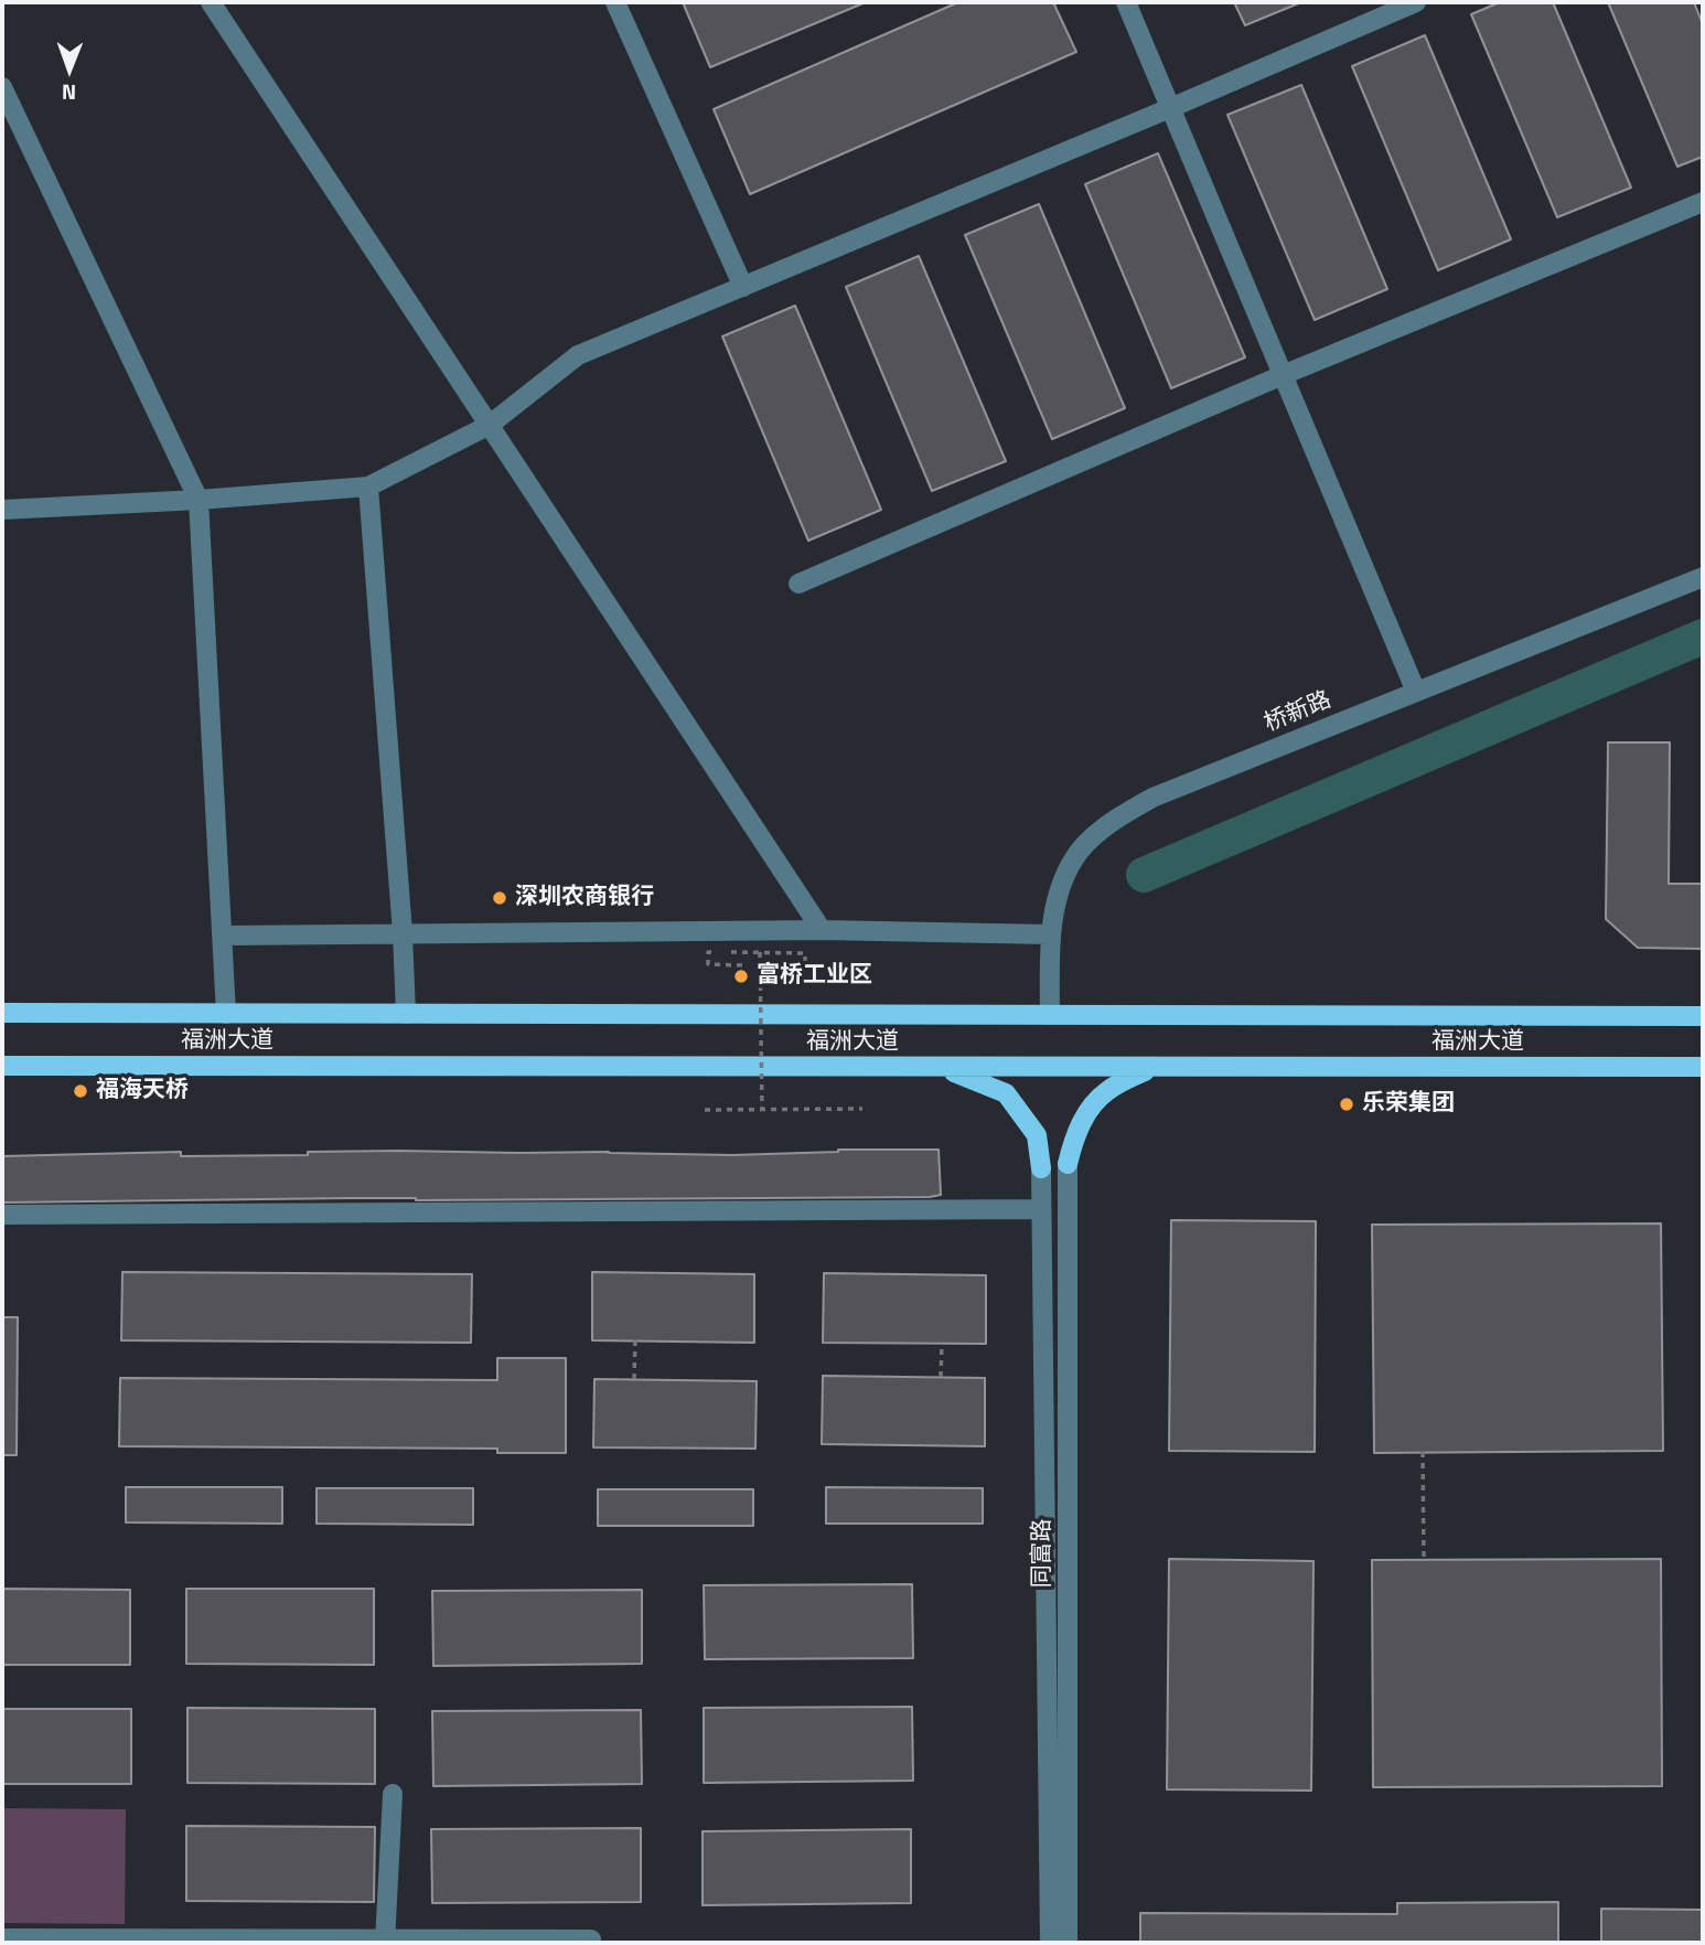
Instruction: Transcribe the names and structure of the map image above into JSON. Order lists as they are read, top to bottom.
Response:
{
  "streets": {
    "main road": ["福洲大道"],
    "street": ["桥新路", "同富路"]
  },
  "crossings": [
    ["桥新路", "福洲大道"]
  ],
  "places": [
    "深圳农商银行",
    "富桥工业区",
    "福海天桥",
    "乐荣集团"
  ],
  "north": "bottom"
}
